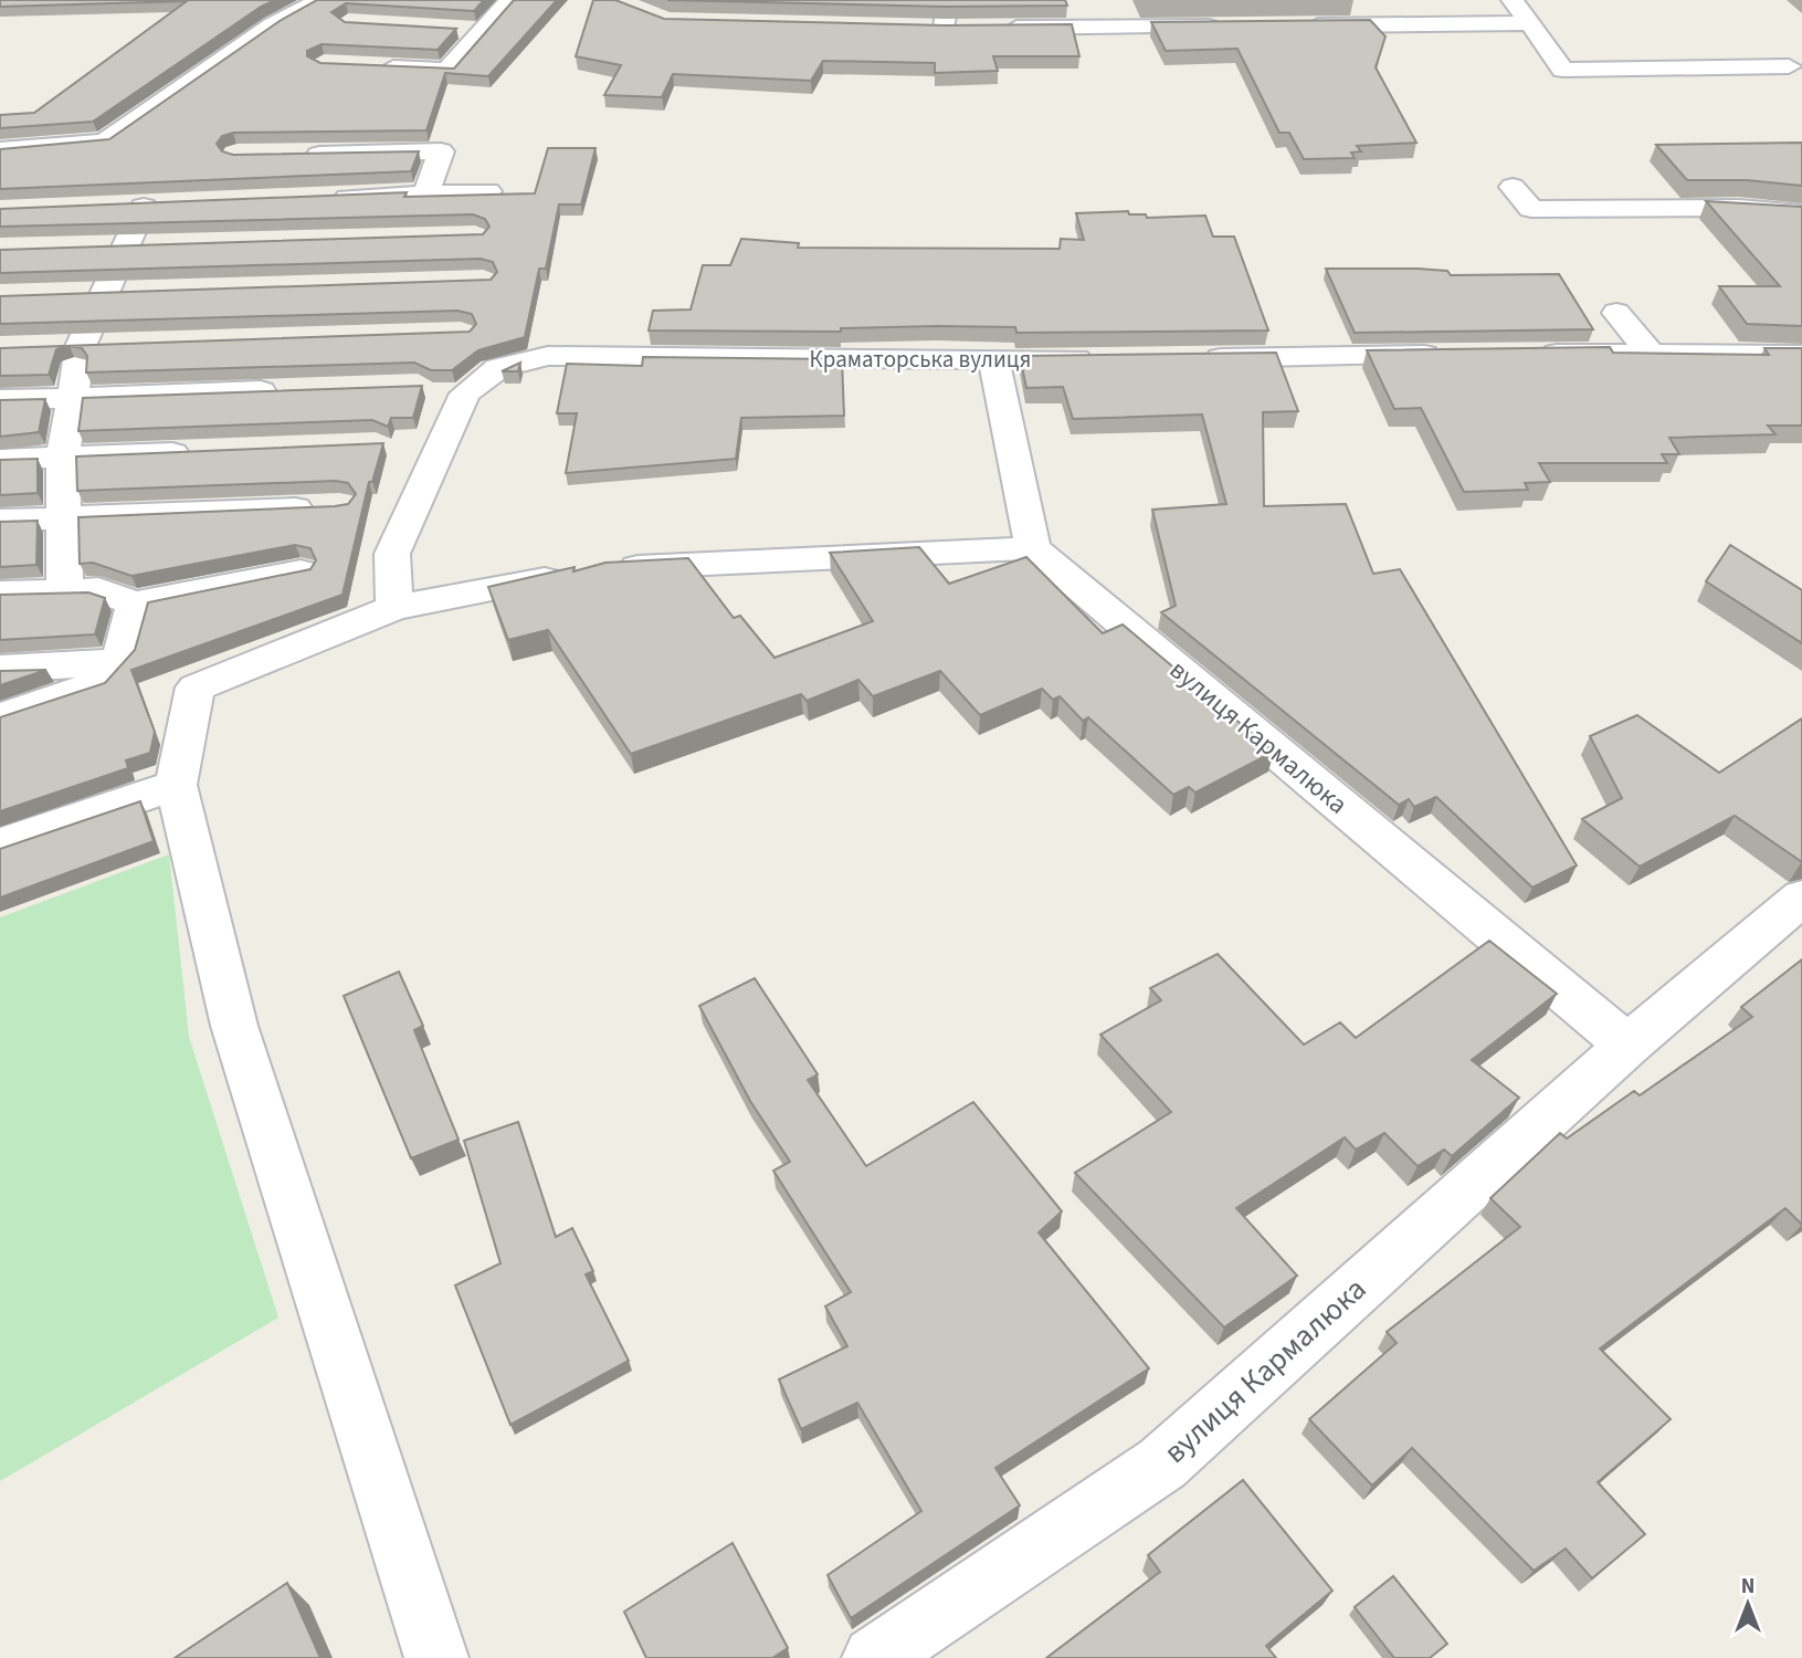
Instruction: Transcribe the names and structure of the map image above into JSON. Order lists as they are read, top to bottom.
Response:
{
  "streets": {
    "street": ["Краматорська вулиця", "вулиця Кармалюка"]
  },
  "north": "top"
}
